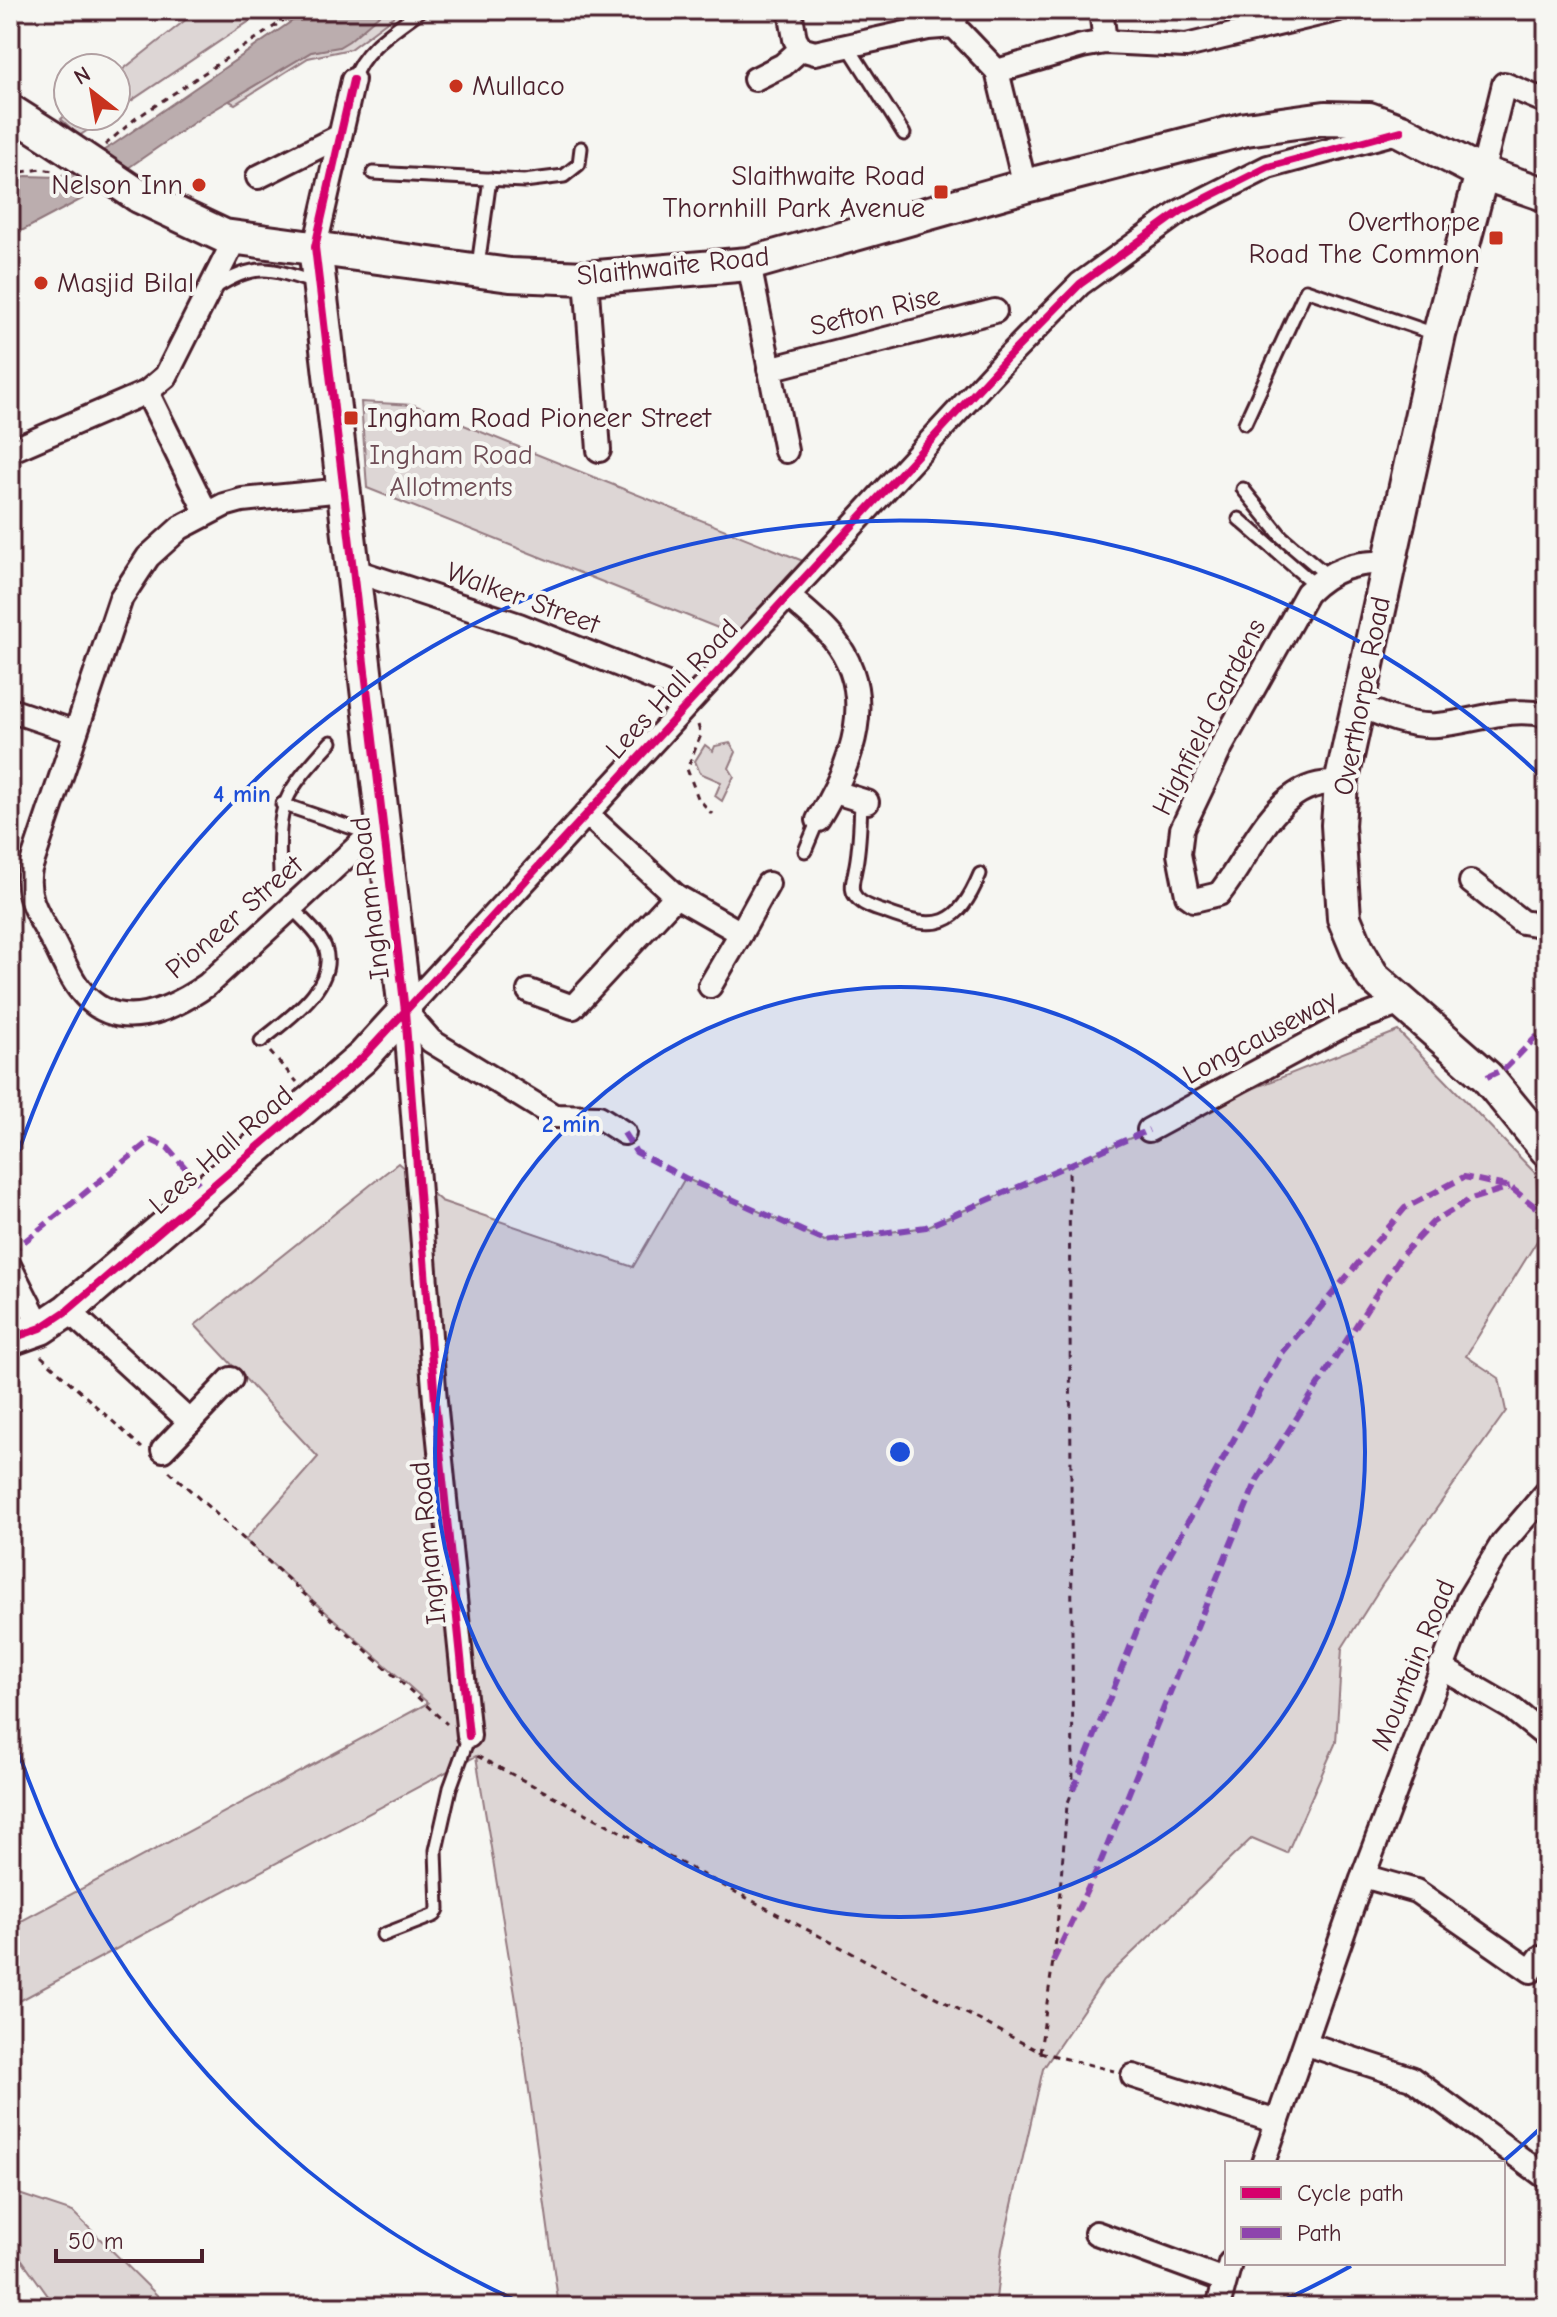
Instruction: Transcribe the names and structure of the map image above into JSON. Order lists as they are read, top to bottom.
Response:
{
  "streets": {
    "street": [
      "Slaithwaite Road",
      "Sefton Rise",
      "Walker Street",
      "Lees Hall Road",
      "Overthorpe Road",
      "Highfield Gardens",
      "Ingham Road",
      "Pioneer Street",
      "Longcauseway",
      "Mountain Road"
    ]
  },
  "crossings": [
    ["Slaithwaite Road", "Lees Hall Road"],
    ["Slaithwaite Road", "Overthorpe Road"],
    ["Slaithwaite Road", "Ingham Road"],
    ["Walker Street", "Ingham Road"],
    ["Lees Hall Road", "Ingham Road"],
    ["Overthorpe Road", "Highfield Gardens"],
    ["Overthorpe Road", "Longcauseway"],
    ["Ingham Road", "Pioneer Street"]
  ],
  "parks": ["Ingham Road Allotments"],
  "places": {
    "other": ["Mullaco", "Nelson Inn", "Masjid Bilal"],
    "transit": ["Slaithwaite Road Thornhill Park Avenue", "Overthorpe Road The Common", "Ingham Road Pioneer Street"]
  },
  "legend": ["Cycle path", "Path"],
  "scale_bar": "50 m",
  "north": "top left",
  "rings": ["4 min", "2 min"]
}
